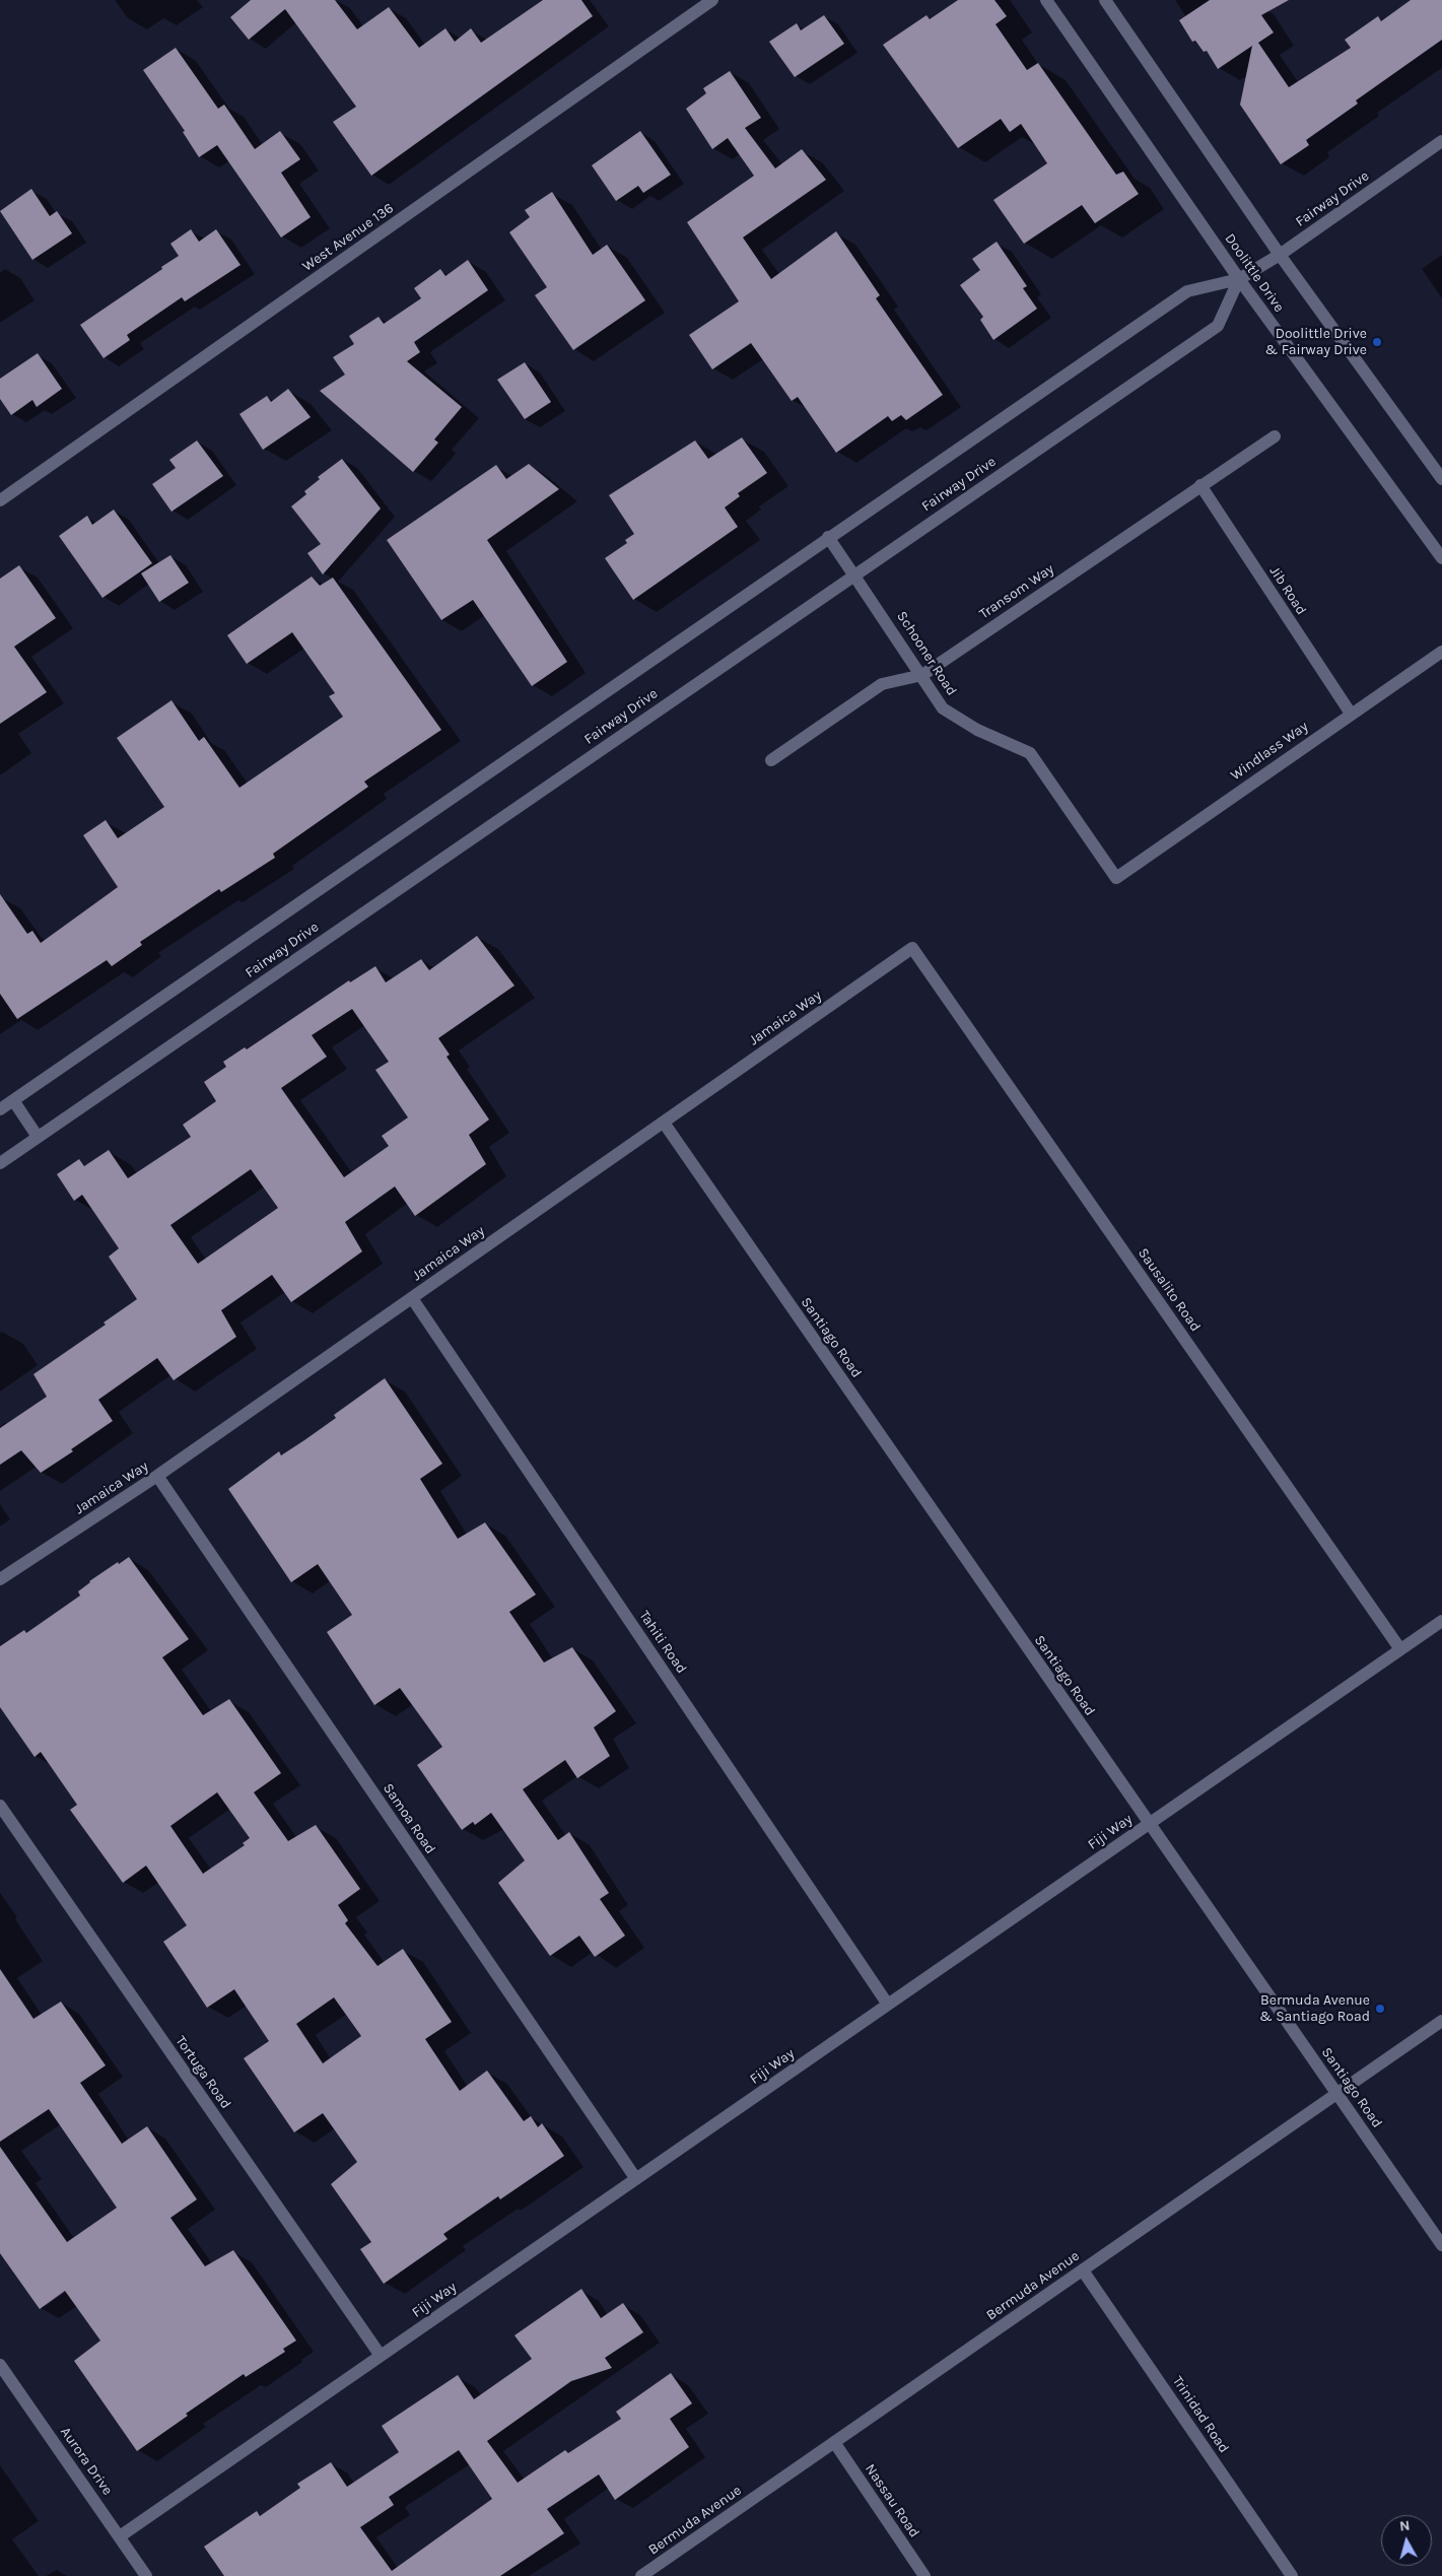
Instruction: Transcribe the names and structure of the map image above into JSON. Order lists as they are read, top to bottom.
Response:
{
  "streets": {
    "street": [
      "Fairway Drive",
      "West Avenue 136",
      "Doolittle Drive",
      "Jib Road",
      "Transom Way",
      "Schooner Road",
      "Windlass Way",
      "Jamaica Way",
      "Sausalito Road",
      "Santiago Road",
      "Tahiti Road",
      "Samoa Road",
      "Fiji Way",
      "Tortuga Road",
      "Bermuda Avenue",
      "Trinidad Road",
      "Aurora Drive",
      "Nassau Road"
    ]
  },
  "crossings": [
    ["Fairway Drive", "Doolittle Drive"],
    ["Fairway Drive", "Schooner Road"],
    ["Jib Road", "Transom Way"],
    ["Jib Road", "Windlass Way"],
    ["Transom Way", "Schooner Road"],
    ["Schooner Road", "Windlass Way"],
    ["Jamaica Way", "Sausalito Road"],
    ["Jamaica Way", "Santiago Road"],
    ["Jamaica Way", "Tahiti Road"],
    ["Jamaica Way", "Samoa Road"],
    ["Sausalito Road", "Fiji Way"],
    ["Santiago Road", "Fiji Way"],
    ["Santiago Road", "Bermuda Avenue"],
    ["Tahiti Road", "Fiji Way"],
    ["Samoa Road", "Fiji Way"],
    ["Fiji Way", "Tortuga Road"],
    ["Fiji Way", "Aurora Drive"],
    ["Bermuda Avenue", "Trinidad Road"],
    ["Bermuda Avenue", "Nassau Road"]
  ],
  "places": ["Doolittle Drive & Fairway Drive", "Bermuda Avenue & Santiago Road"],
  "north": "top"
}
